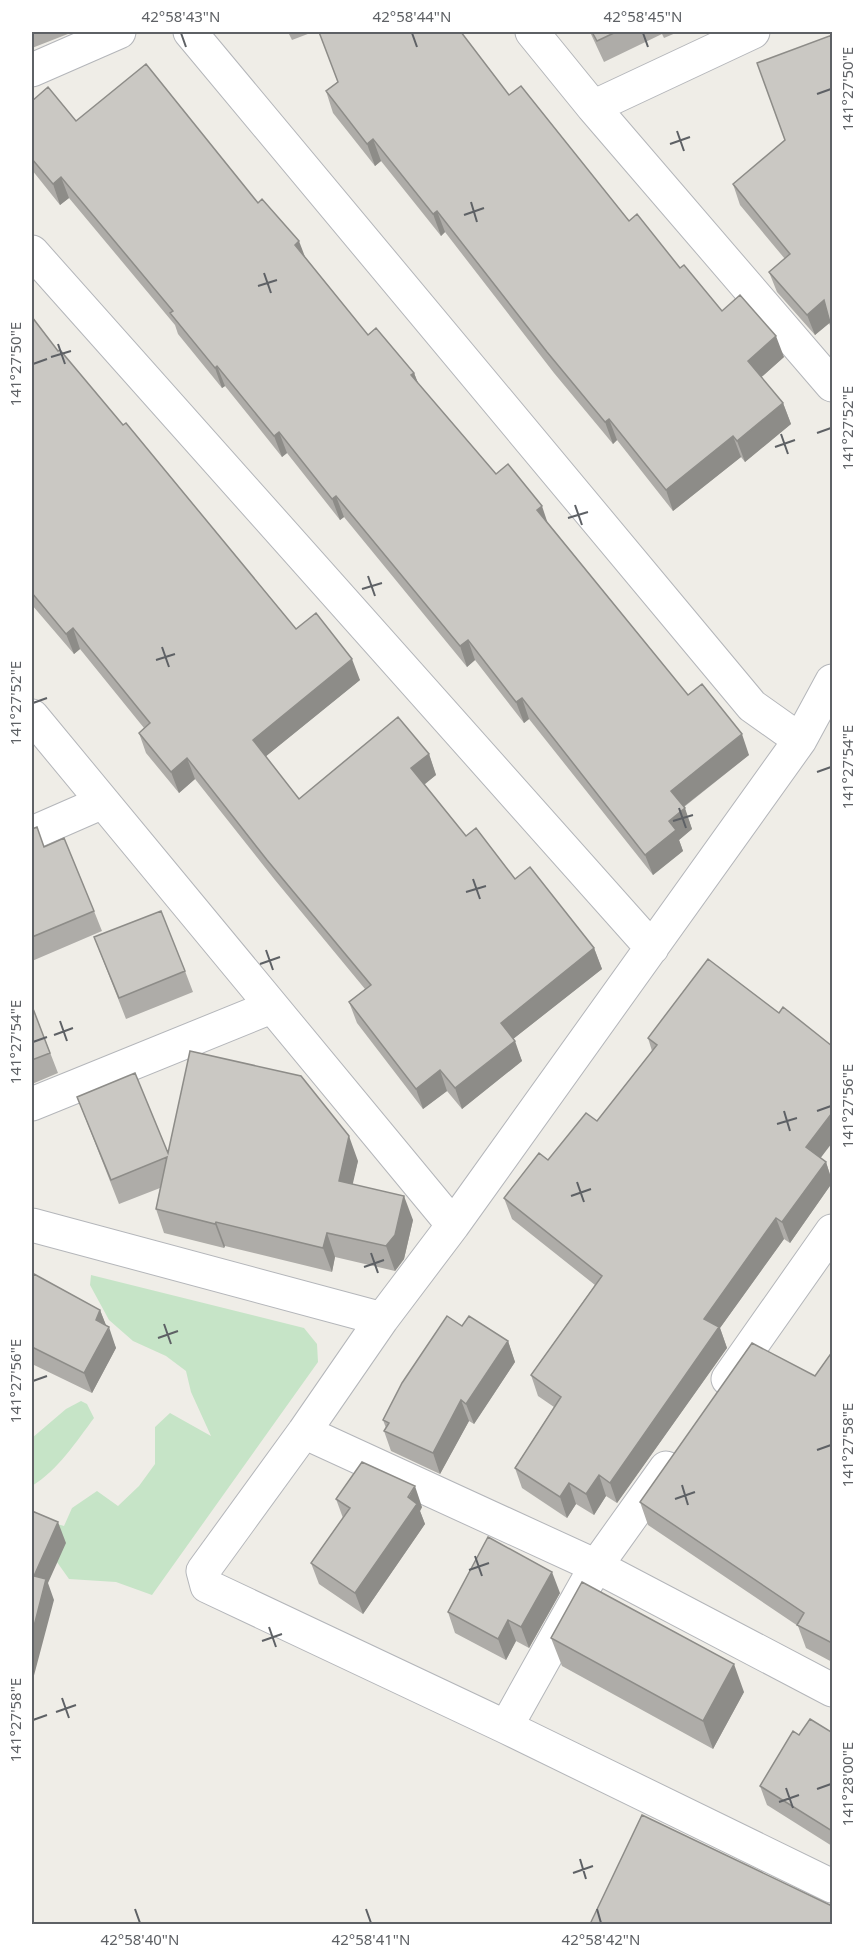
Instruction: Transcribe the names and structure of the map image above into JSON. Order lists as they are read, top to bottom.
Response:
{
  "coordinates": [
    "42°58'43\"N",
    "42°58'44\"N",
    "42°58'45\"N",
    "141°27'50\"E",
    "141°27'52\"E",
    "141°27'54\"E",
    "141°27'56\"E",
    "141°27'58\"E",
    "141°28'00\"E",
    "42°58'40\"N",
    "42°58'41\"N",
    "42°58'42\"N"
  ]
}
